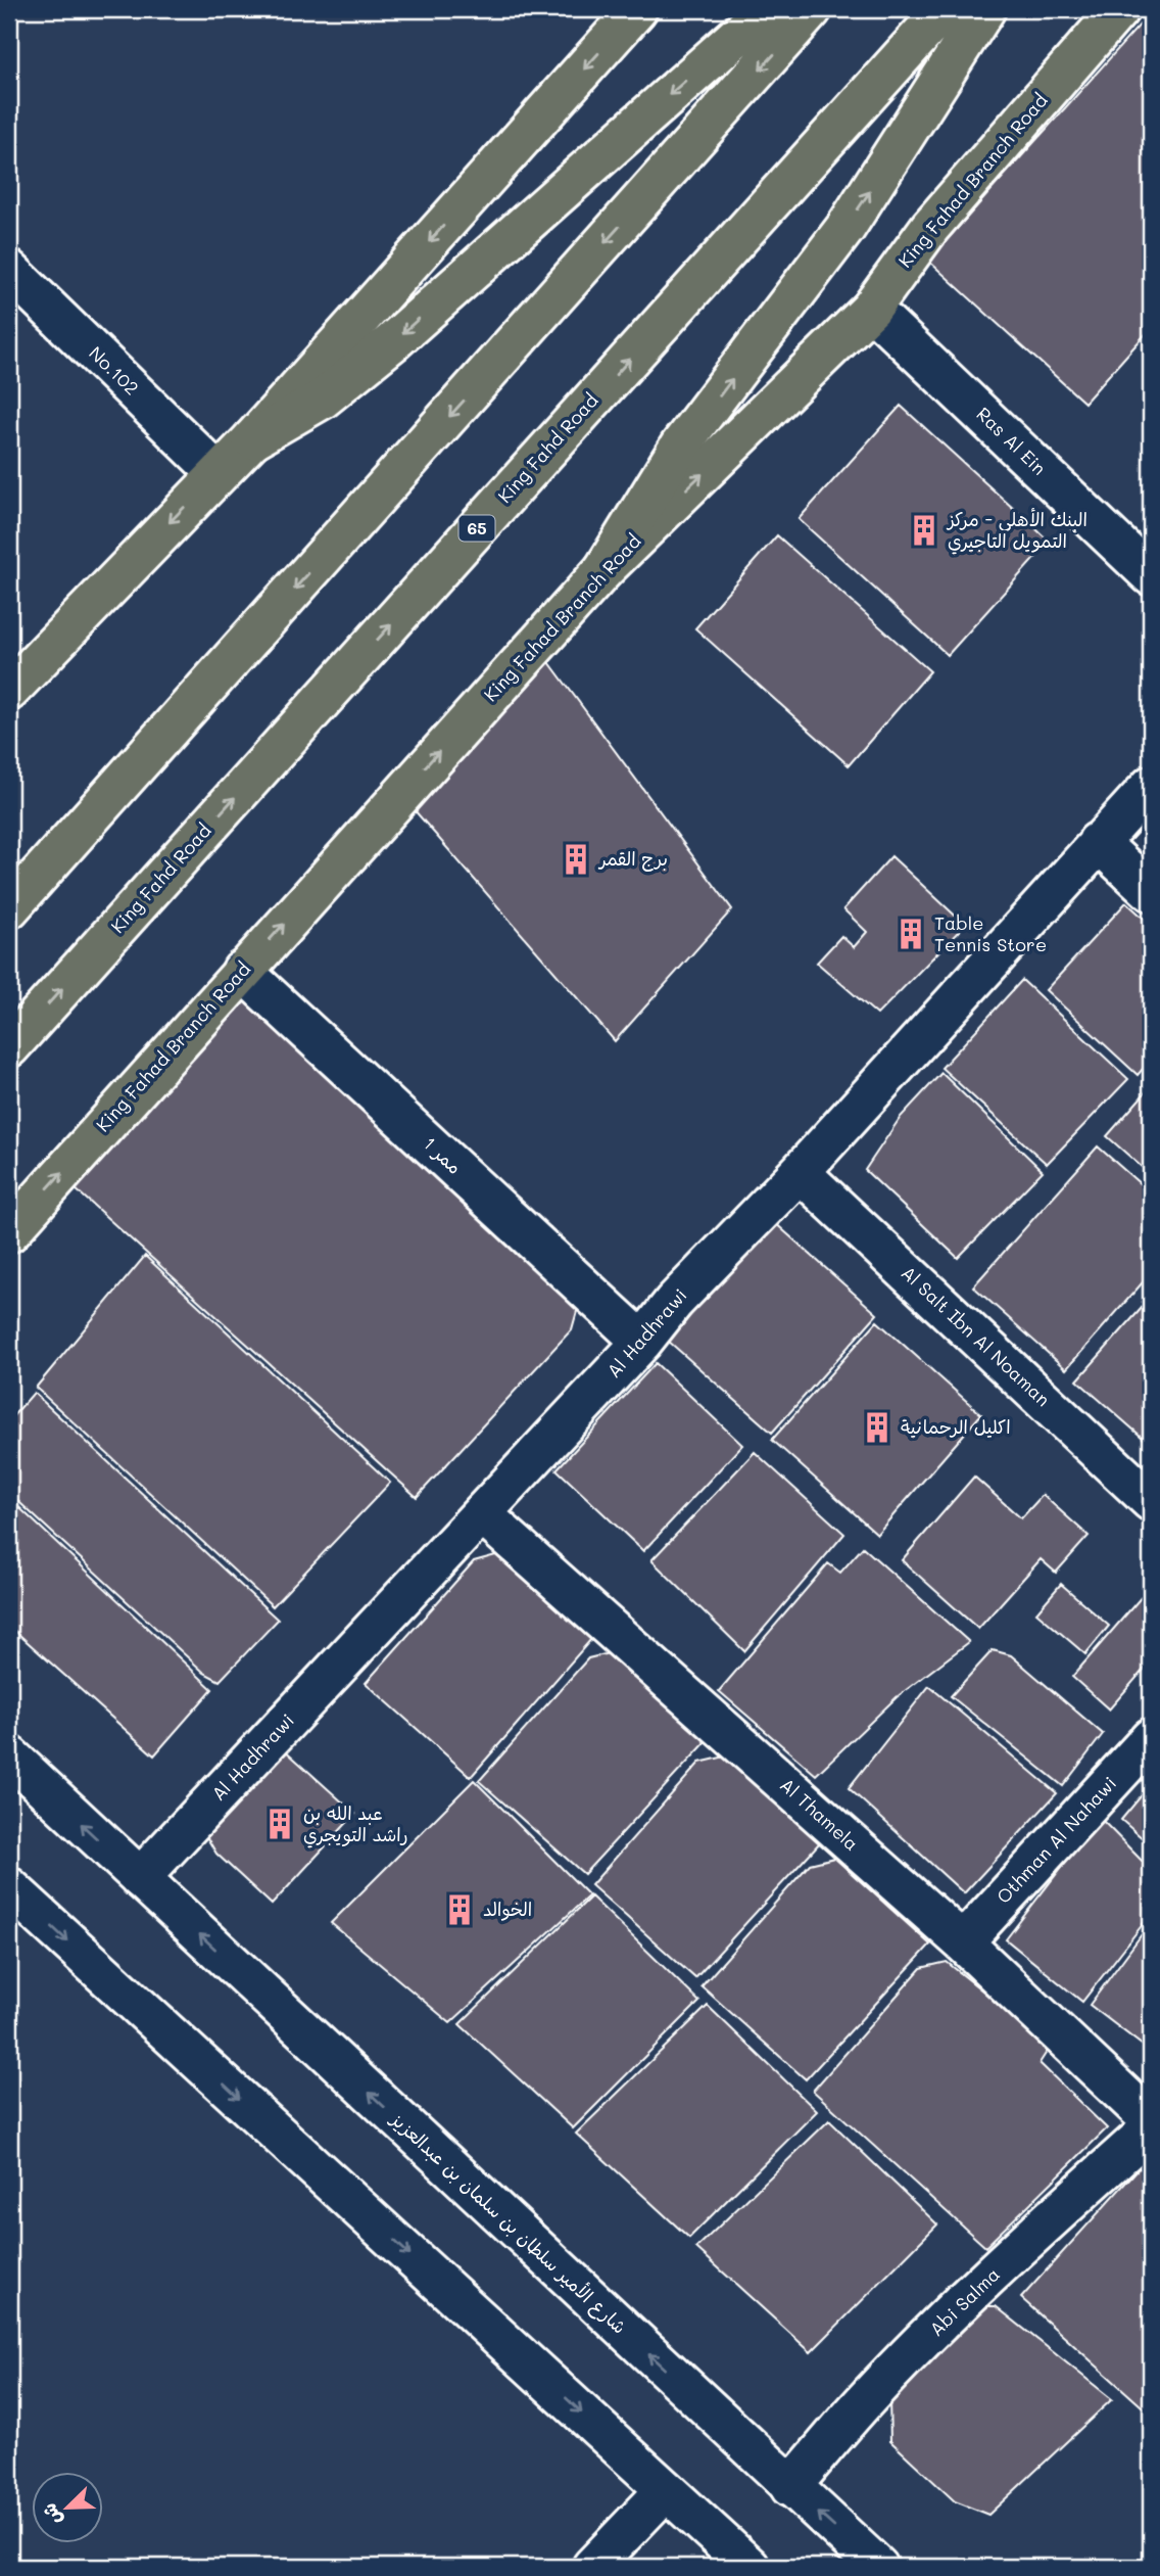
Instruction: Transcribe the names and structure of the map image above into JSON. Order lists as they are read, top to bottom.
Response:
{
  "streets": {
    "main road": ["King Fahad Branch Road", "King Fahd Road", "65"],
    "street": [
      "No.102",
      "Ras Al Ein",
      "ممر 1",
      "Al Hadhrawi",
      "Al Salt Ibn Al Noaman",
      "Al Thamela",
      "Othman Al Nahawi",
      "شارع الأمير سلطان بن سلمان بن عبدالعزيز",
      "Abi Salma"
    ]
  },
  "crossings": [
    ["King Fahad Branch Road", "Ras Al Ein"],
    ["King Fahad Branch Road", "ممر 1"],
    ["ممر 1", "Al Hadhrawi"],
    ["Al Hadhrawi", "Al Salt Ibn Al Noaman"],
    ["Al Hadhrawi", "Al Thamela"],
    ["Al Hadhrawi", "شارع الأمير سلطان بن سلمان بن عبدالعزيز"],
    ["Al Thamela", "Othman Al Nahawi"],
    ["شارع الأمير سلطان بن سلمان بن عبدالعزيز", "Abi Salma"]
  ],
  "places": {
    "building": [
      "البنك الأهلي - مركز التمويل التاجيري",
      "برج القمر",
      "Table Tennis Store",
      "اكليل الرحمانية",
      "عبد الله بن راشد التويجري",
      "الخوالد"
    ]
  },
  "north": "bottom left"
}
